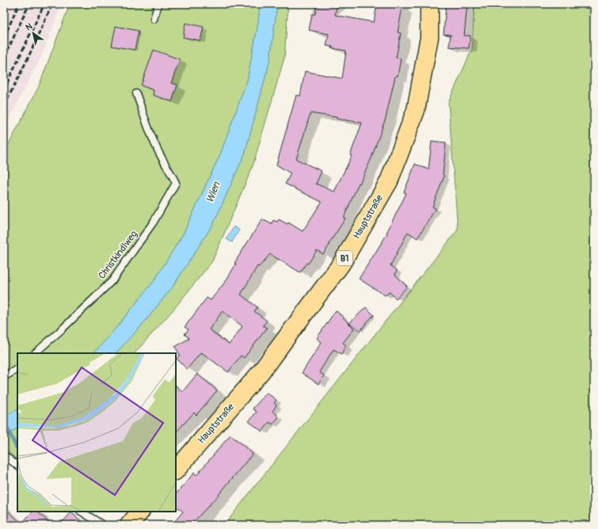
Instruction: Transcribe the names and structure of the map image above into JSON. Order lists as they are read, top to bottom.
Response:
{
  "streets": {
    "main road": ["Hauptstraße", "B1"],
    "lane": ["Christkindlweg"]
  },
  "water": ["Wien"],
  "north": "top left"
}
